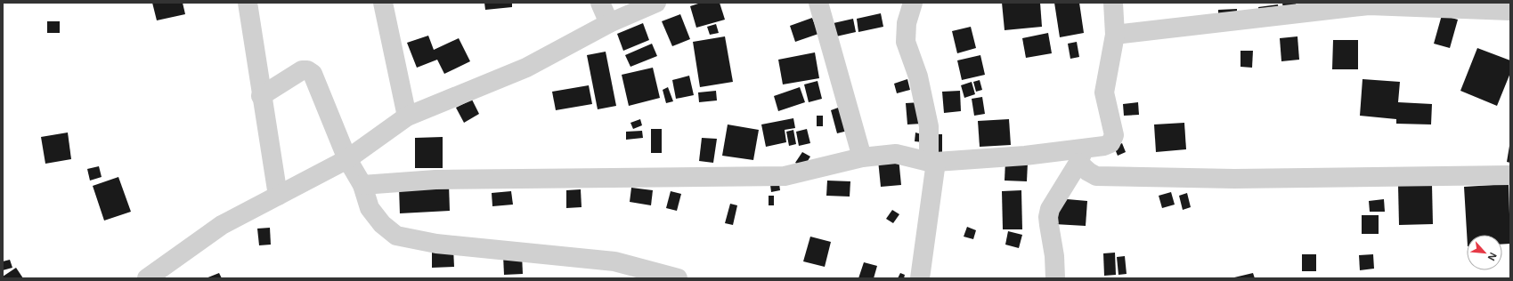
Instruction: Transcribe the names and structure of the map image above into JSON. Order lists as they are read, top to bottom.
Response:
{
  "north": "bottom right"
}
